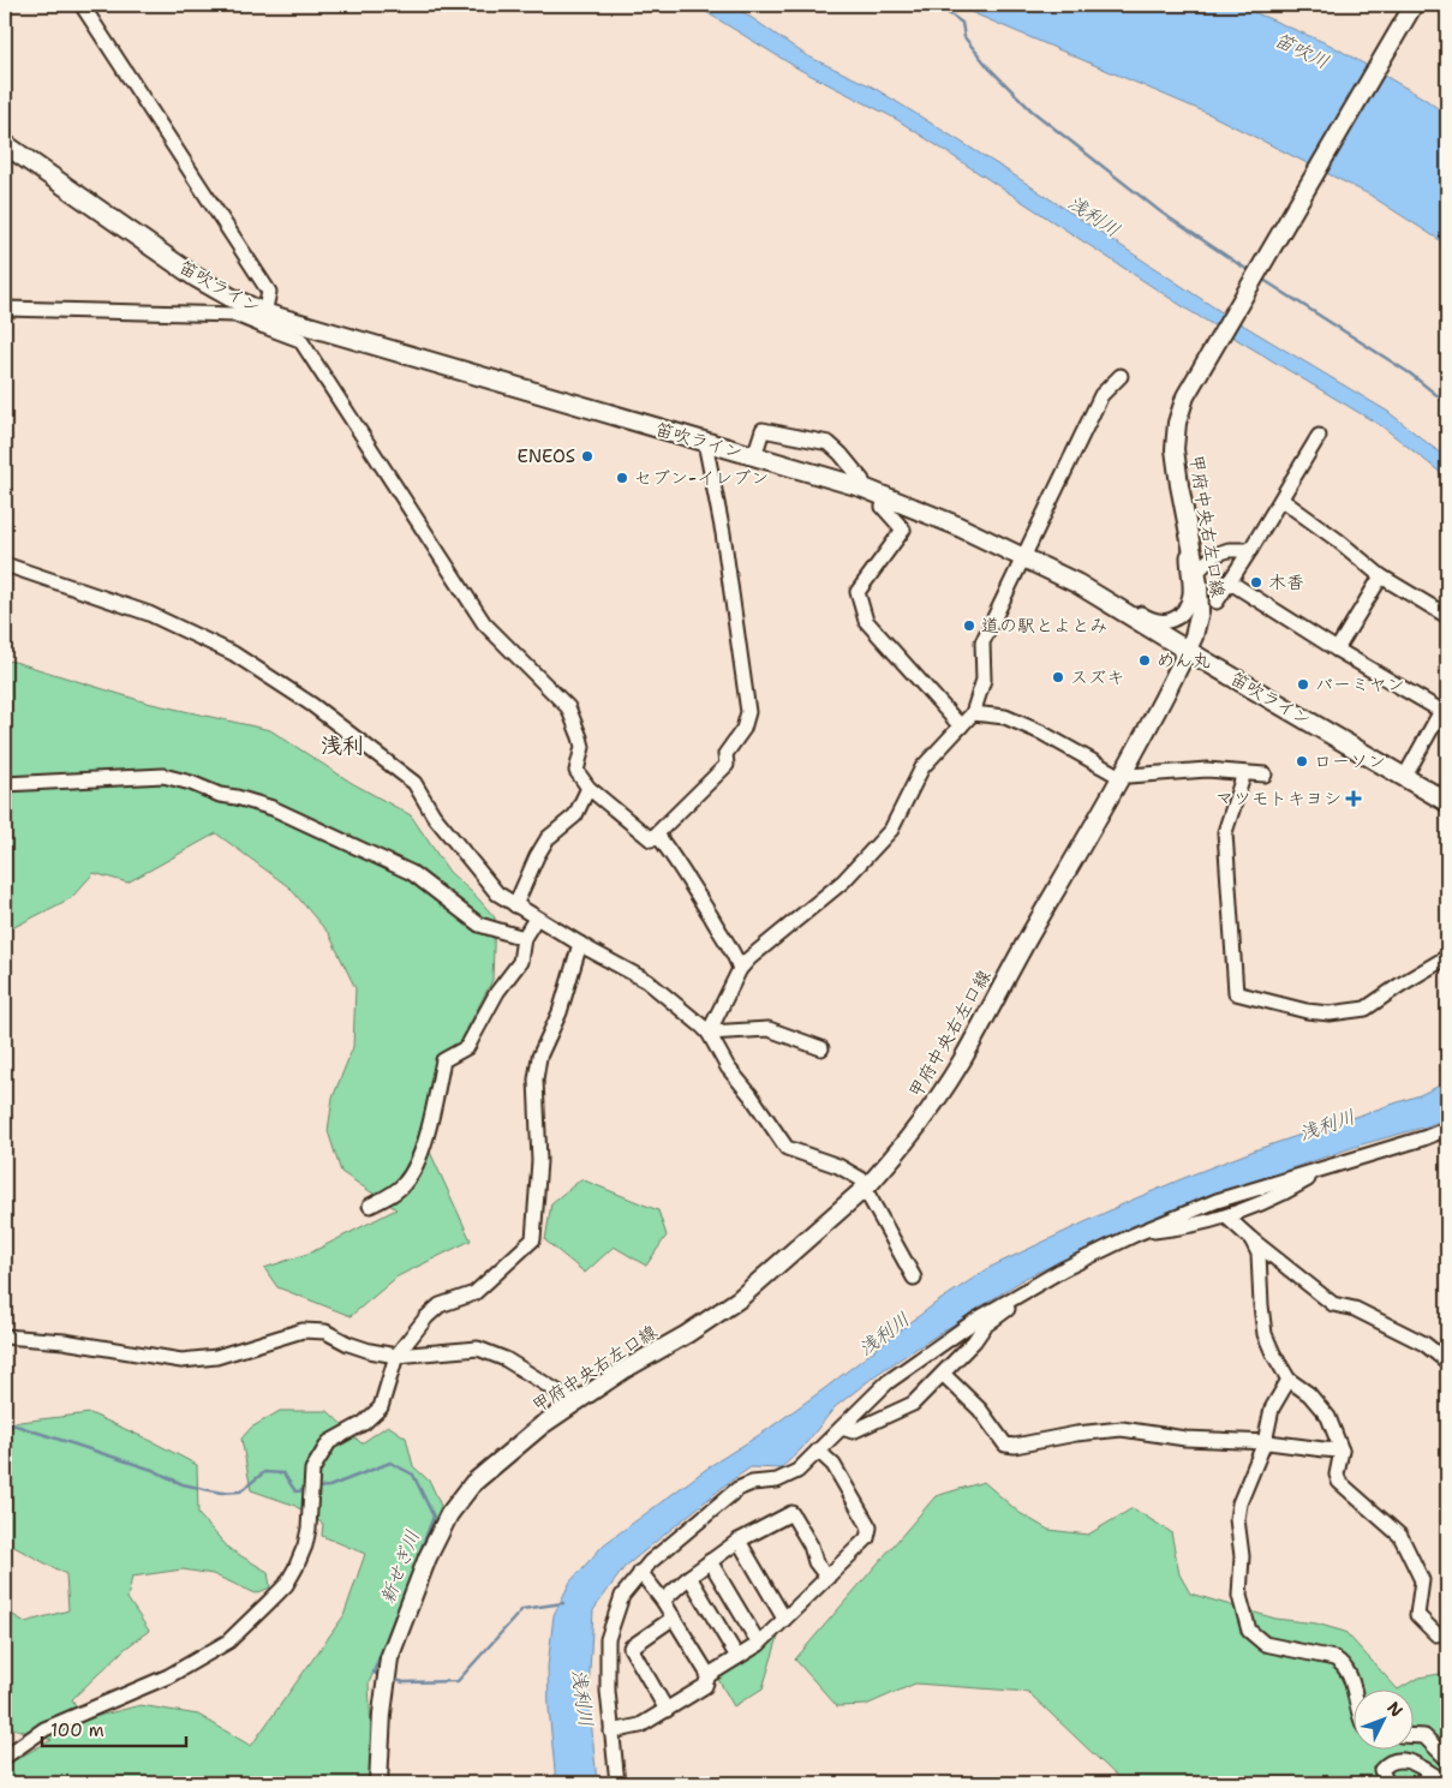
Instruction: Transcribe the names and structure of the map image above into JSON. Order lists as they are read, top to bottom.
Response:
{
  "streets": {
    "highway": ["笛吹ライン"],
    "main road": ["甲府中央右左口線"]
  },
  "crossings": [
    ["笛吹ライン", "甲府中央右左口線"]
  ],
  "districts": ["浅利"],
  "water": ["笛吹川", "浅利川", "新せぎ川"],
  "places": {
    "other": [
      "ENEOS",
      "セブン-イレブン",
      "木香",
      "道の駅とよとみ",
      "めん丸",
      "スズキ",
      "バーミヤン",
      "ローソン"
    ],
    "health": ["マツモトキヨシ"]
  },
  "scale_bar": "100 m",
  "north": "top right"
}
